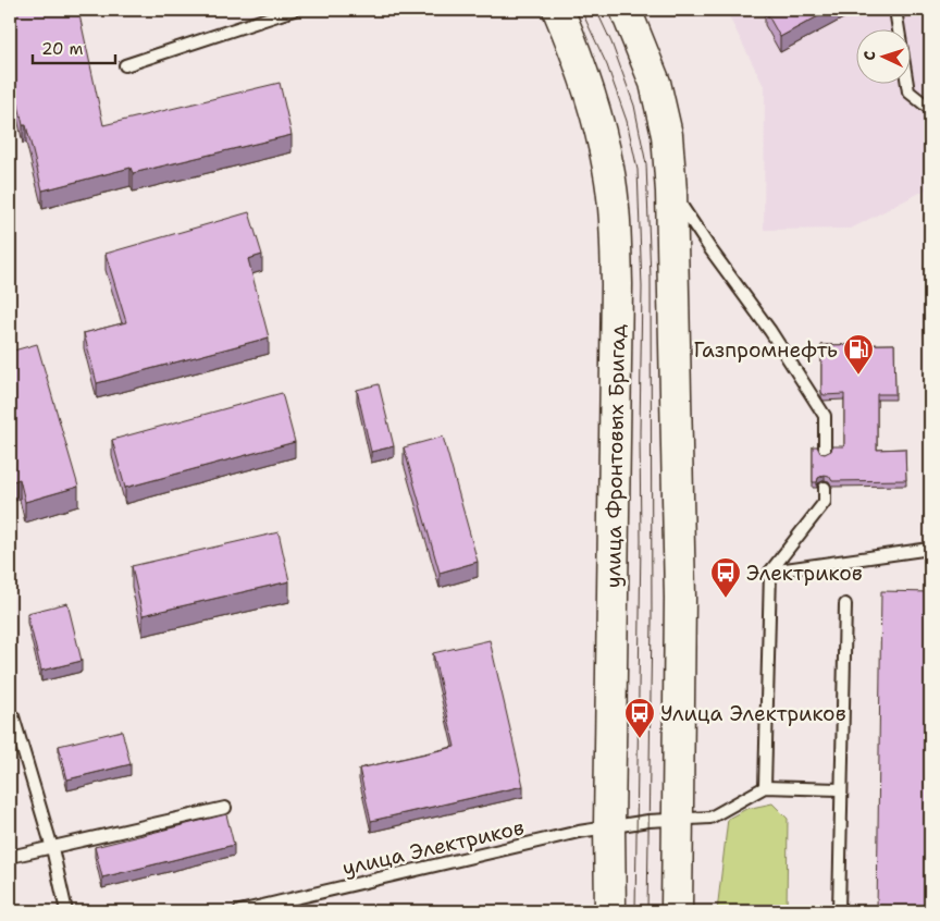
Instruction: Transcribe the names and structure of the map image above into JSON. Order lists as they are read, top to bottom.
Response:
{
  "streets": {
    "main road": ["улица Фронтовых Бригад"],
    "lane": ["улица Электриков"]
  },
  "crossings": [
    ["улица Фронтовых Бригад", "улица Электриков"]
  ],
  "places": {
    "fuel station": ["Газпромнефть"],
    "bus stop": ["Электриков", "Улица Электриков"]
  },
  "scale_bar": "20 m",
  "north": "left"
}
